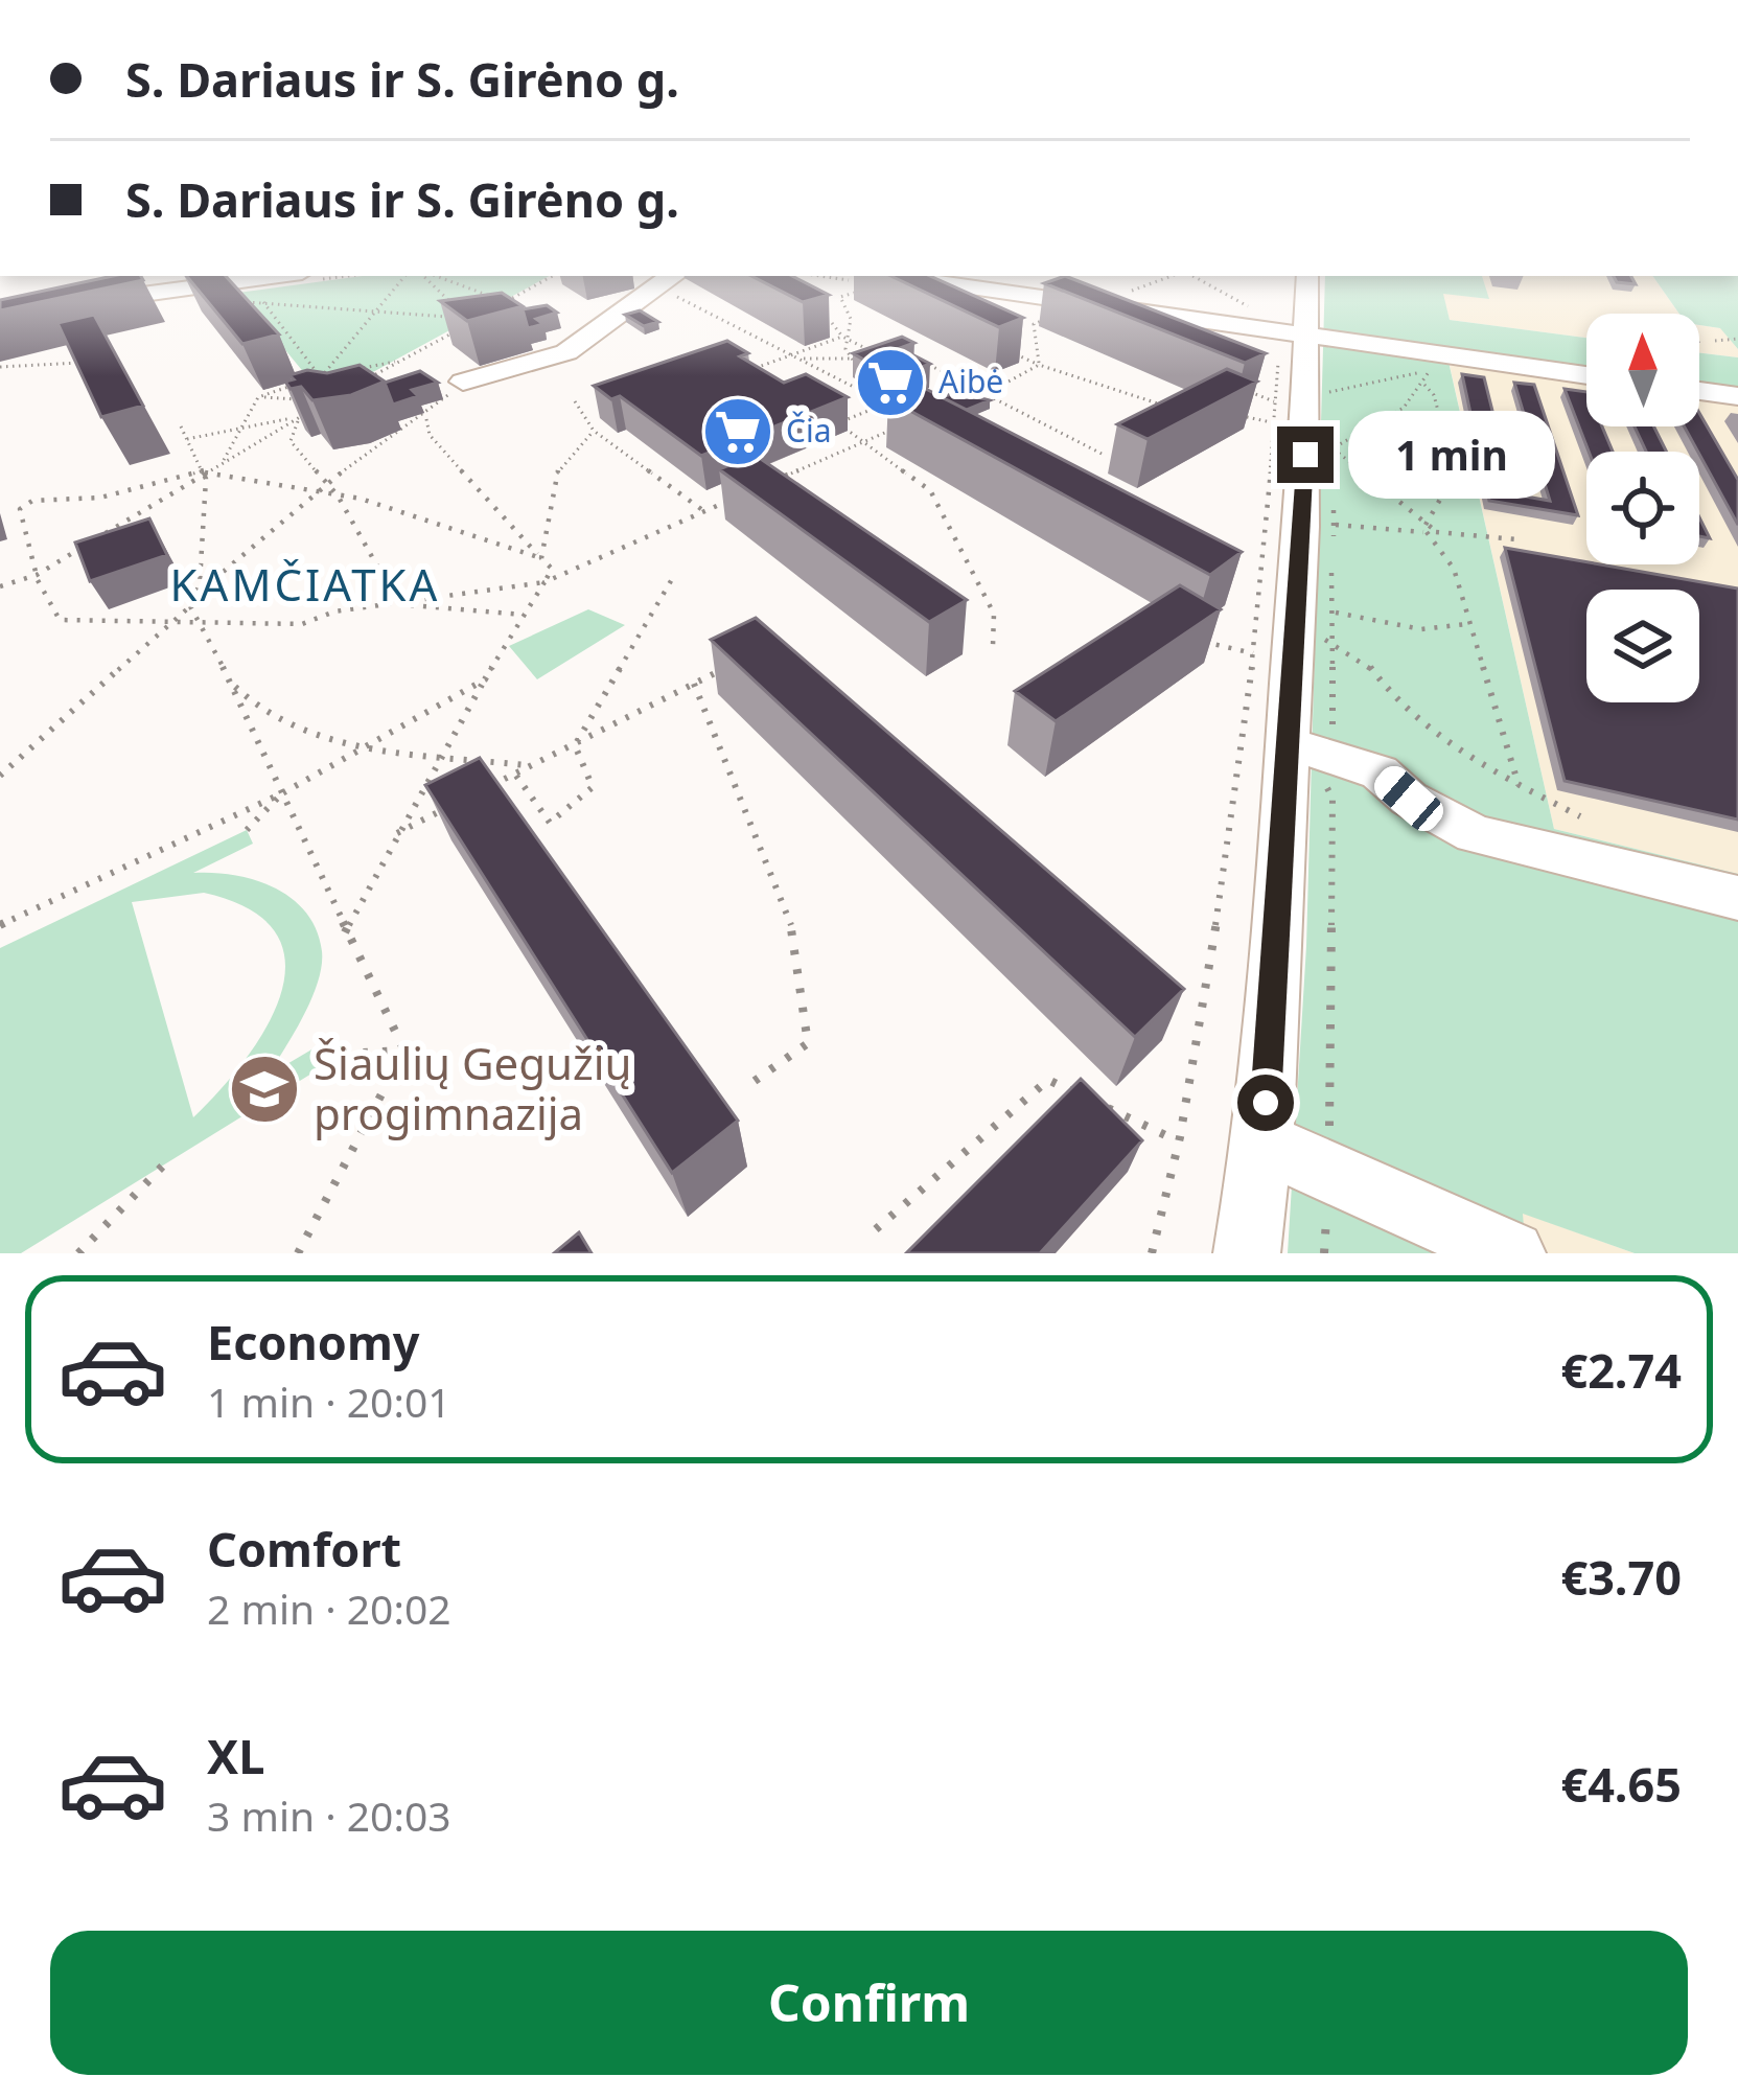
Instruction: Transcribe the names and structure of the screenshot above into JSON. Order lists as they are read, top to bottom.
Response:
{
  "districts": ["KAMČIATKA"],
  "places": {
    "supermarket": ["Aibė", "Čia"],
    "school or university": ["Šiaulių Gegužių progimnazija"]
  },
  "north": "top",
  "page": {
    "banner": ["S. Dariaus ir S. Girėno g.", "S. Dariaus ir S. Girėno g."],
    "bubble": "1 min",
    "list": [
      {
        "name": "Economy",
        "note": "1 min · 20:01",
        "value": "€2.74"
      },
      {
        "name": "Comfort",
        "note": "2 min · 20:02",
        "value": "€3.70"
      },
      {
        "name": "XL",
        "note": "3 min · 20:03",
        "value": "€4.65"
      }
    ],
    "buttons": "Confirm"
  }
}
